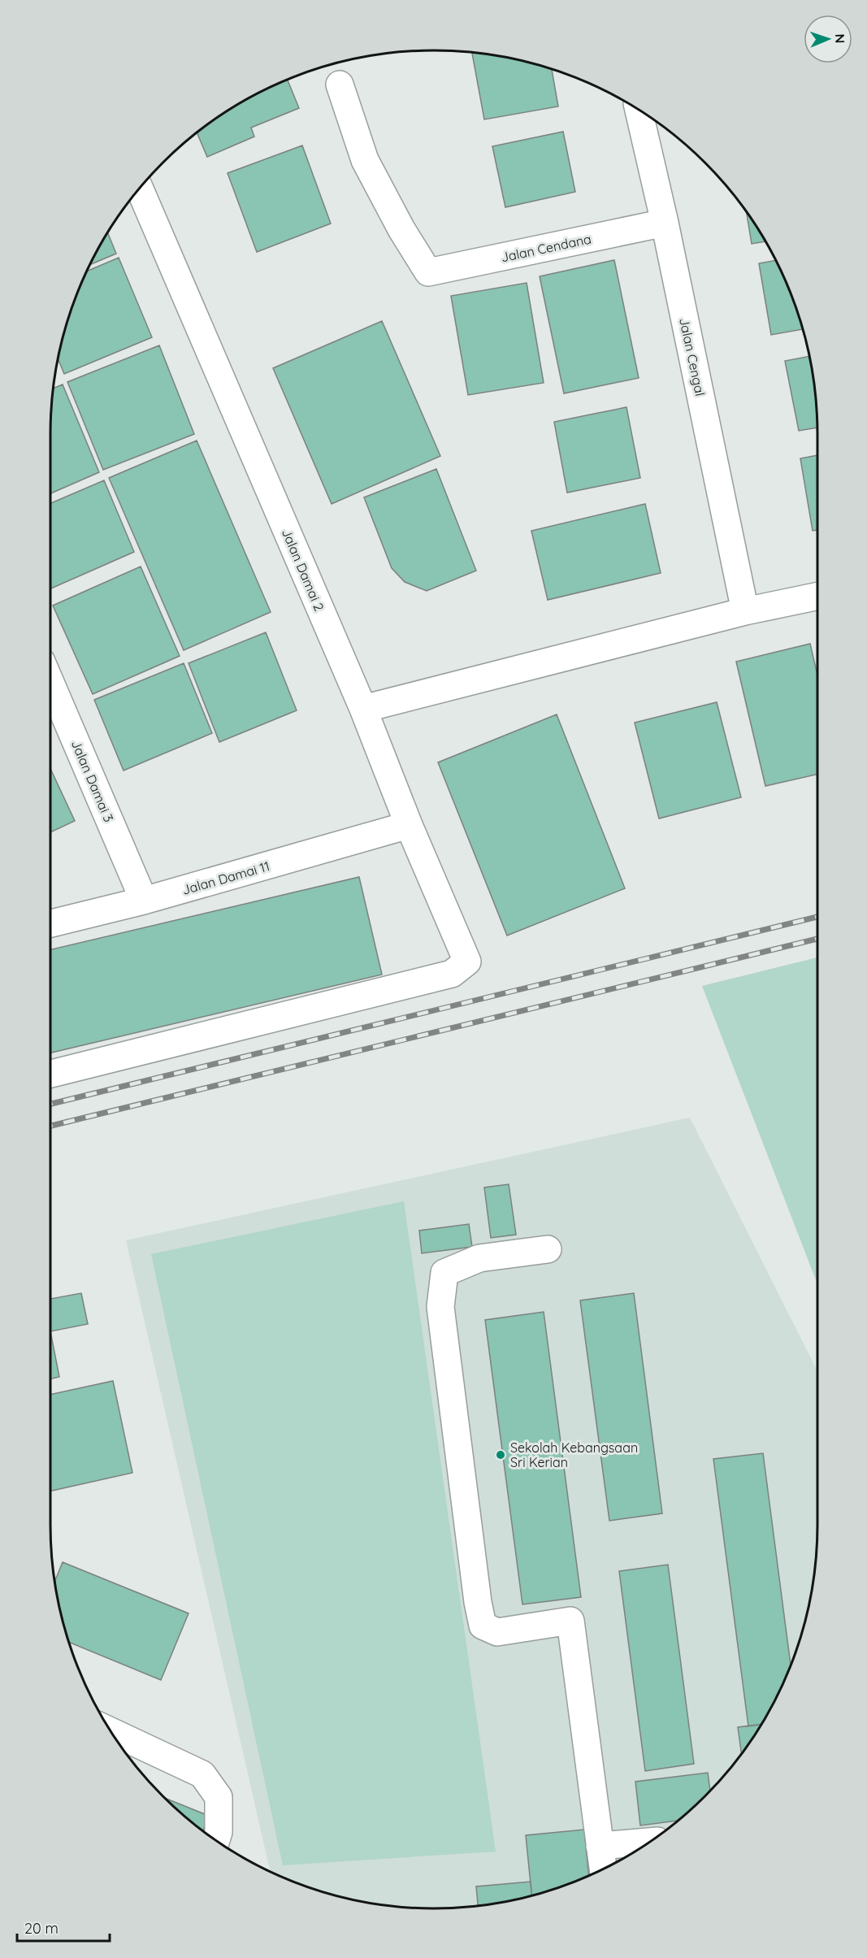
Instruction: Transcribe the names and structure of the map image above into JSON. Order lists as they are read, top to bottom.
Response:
{
  "streets": {
    "street": [
      "Jalan Cendana",
      "Jalan Cengal",
      "Jalan Damai 2",
      "Jalan Damai 3",
      "Jalan Damai 11"
    ]
  },
  "crossings": [
    ["Jalan Cendana", "Jalan Cengal"],
    ["Jalan Damai 2", "Jalan Damai 11"],
    ["Jalan Damai 3", "Jalan Damai 11"]
  ],
  "places": ["Sekolah Kebangsaan Sri Kerian"],
  "scale_bar": "20 m",
  "north": "right"
}
